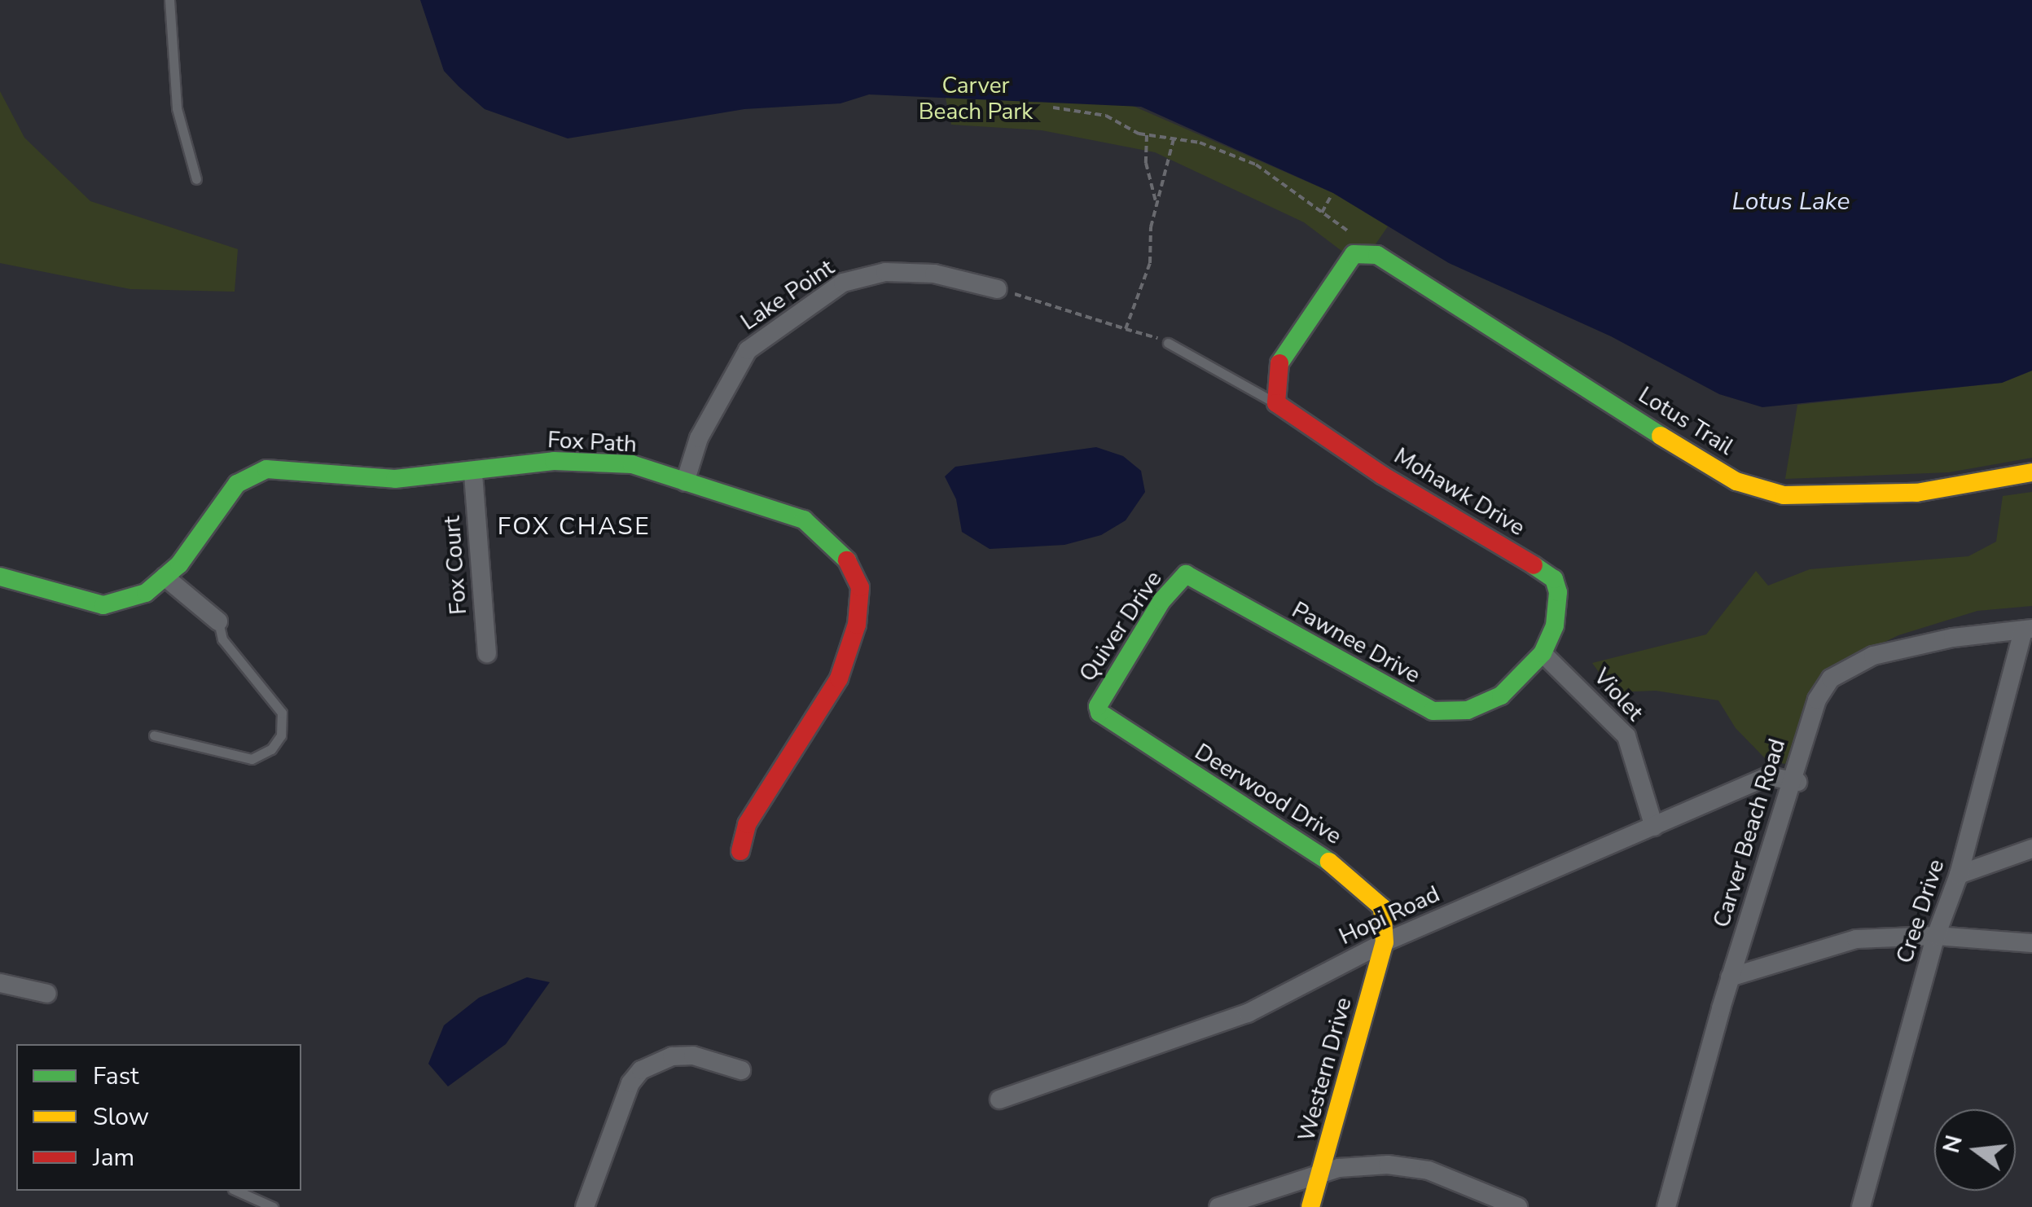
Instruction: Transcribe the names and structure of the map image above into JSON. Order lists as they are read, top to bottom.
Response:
{
  "streets": {
    "street": [
      "Lake Point",
      "Lotus Trail",
      "Fox Path",
      "Mohawk Drive",
      "Fox Court",
      "Quiver Drive",
      "Pawnee Drive",
      "Violet",
      "Deerwood Drive",
      "Carver Beach Road",
      "Cree Drive",
      "Hopi Road",
      "Western Drive"
    ]
  },
  "crossings": [
    ["Lake Point", "Fox Path"],
    ["Fox Path", "Fox Court"],
    ["Mohawk Drive", "Pawnee Drive"],
    ["Mohawk Drive", "Violet"],
    ["Quiver Drive", "Pawnee Drive"],
    ["Quiver Drive", "Deerwood Drive"],
    ["Pawnee Drive", "Violet"],
    ["Violet", "Hopi Road"],
    ["Deerwood Drive", "Hopi Road"],
    ["Deerwood Drive", "Western Drive"],
    ["Carver Beach Road", "Cree Drive"],
    ["Carver Beach Road", "Hopi Road"],
    ["Hopi Road", "Western Drive"]
  ],
  "districts": ["FOX CHASE"],
  "water": ["Lotus Lake"],
  "parks": ["Carver Beach Park"],
  "legend": ["Fast", "Slow", "Jam"],
  "north": "left"
}
